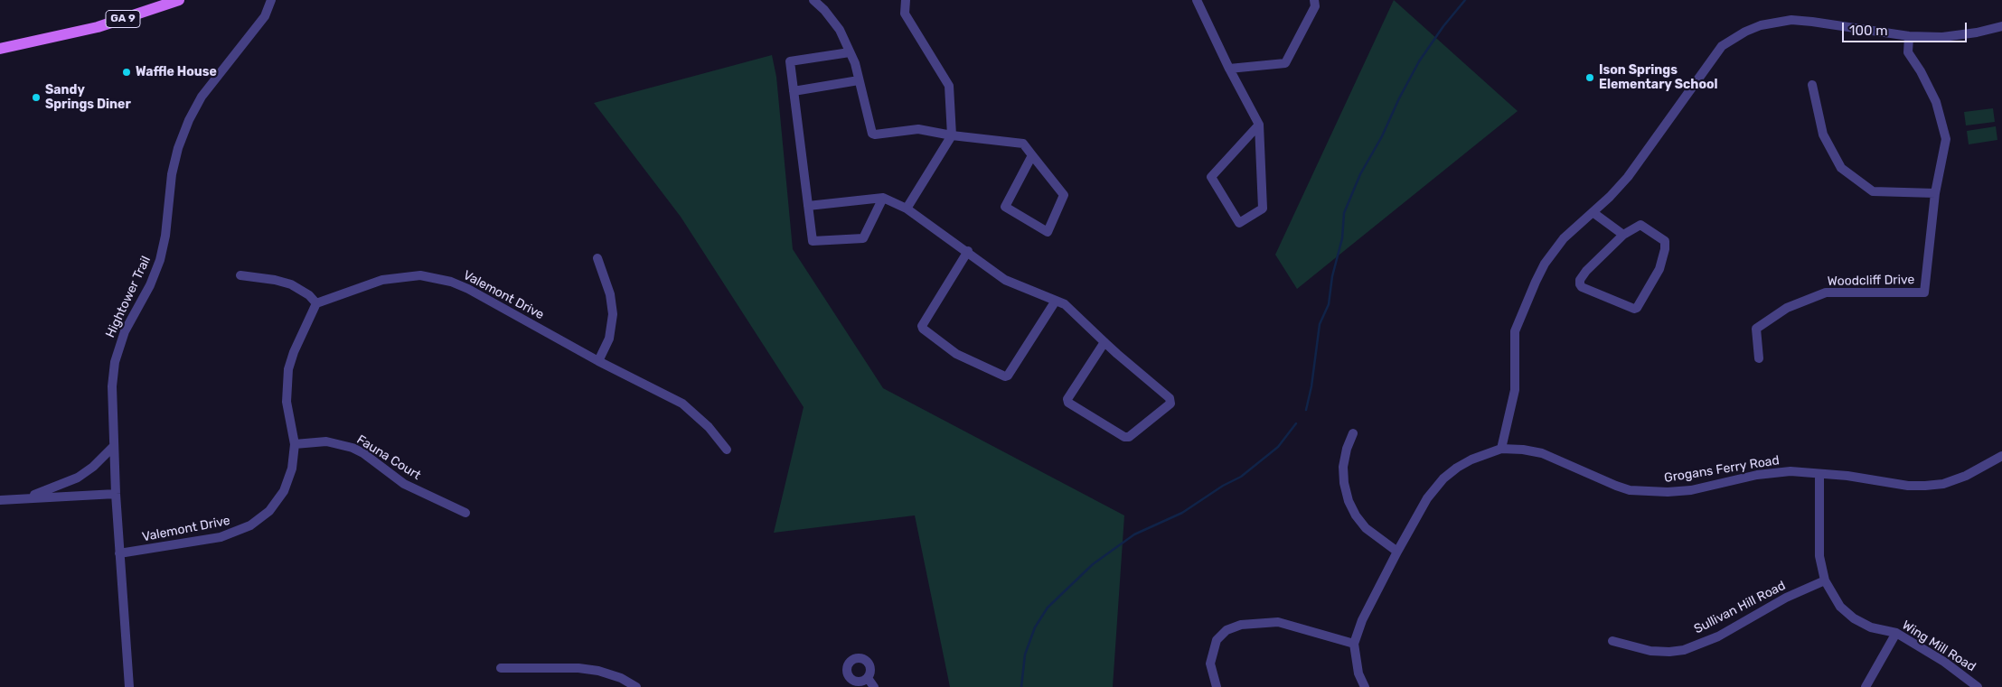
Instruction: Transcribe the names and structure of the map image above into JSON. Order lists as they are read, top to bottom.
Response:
{
  "streets": {
    "main road": ["GA 9"],
    "street": [
      "Woodcliff Drive",
      "Valemont Drive",
      "Hightower Trail",
      "Fauna Court",
      "Grogans Ferry Road",
      "Sullivan Hill Road",
      "Wing Mill Road"
    ]
  },
  "crossings": [
    ["Valemont Drive", "Hightower Trail"],
    ["Valemont Drive", "Fauna Court"],
    ["Grogans Ferry Road", "Wing Mill Road"],
    ["Sullivan Hill Road", "Wing Mill Road"]
  ],
  "places": ["Waffle House", "Ison Springs Elementary School", "Sandy Springs Diner"],
  "scale_bar": "100 m"
}
